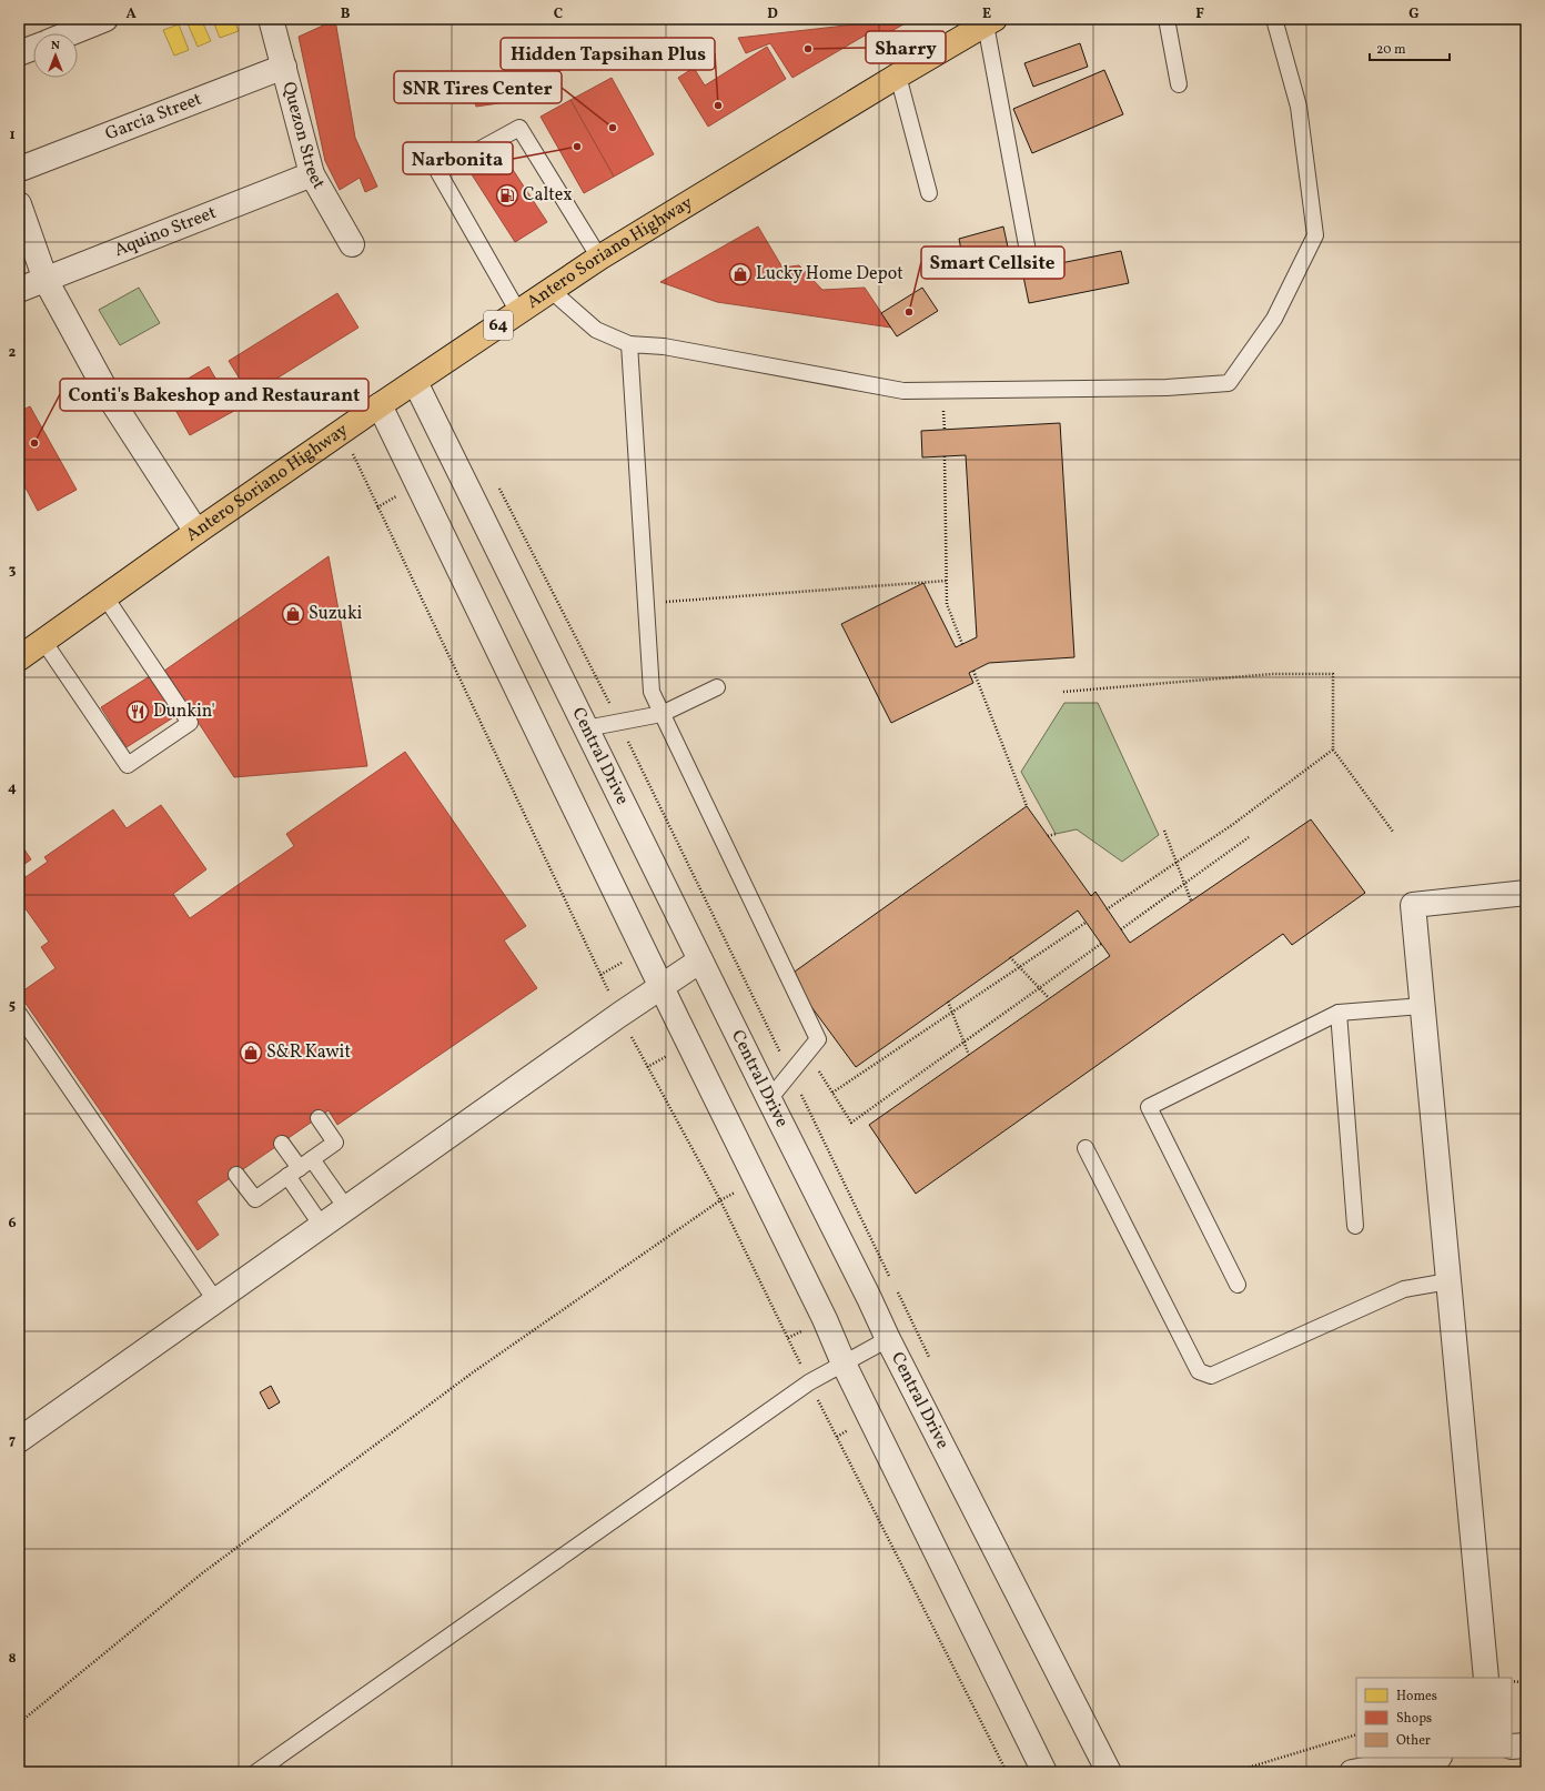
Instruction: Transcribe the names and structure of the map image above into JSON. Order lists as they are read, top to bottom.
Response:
{
  "streets": {
    "main road": ["Antero Soriano Highway", "64"],
    "street": [
      "Garcia Street",
      "Quezon Street",
      "Aquino Street",
      "Central Drive"
    ]
  },
  "crossings": [
    ["Garcia Street", "Quezon Street"],
    ["Quezon Street", "Aquino Street"],
    ["Antero Soriano Highway", "Central Drive"]
  ],
  "places": {
    "other": [
      "Sharry",
      "Hidden Tapsihan Plus",
      "SNR Tires Center",
      "Narbonita",
      "Smart Cellsite",
      "Conti's Bakeshop and Restaurant"
    ],
    "fuel station": ["Caltex"],
    "shop": ["Lucky Home Depot", "Suzuki", "S&R Kawit"],
    "restaurant": ["Dunkin'"]
  },
  "legend": ["Homes", "Shops", "Other"],
  "scale_bar": "20 m",
  "north": "top",
  "grid": {
    "columns": [
      "A",
      "B",
      "C",
      "D",
      "E",
      "F",
      "G"
    ],
    "rows": [
      "1",
      "2",
      "3",
      "4",
      "5",
      "6",
      "7",
      "8"
    ]
  }
}
